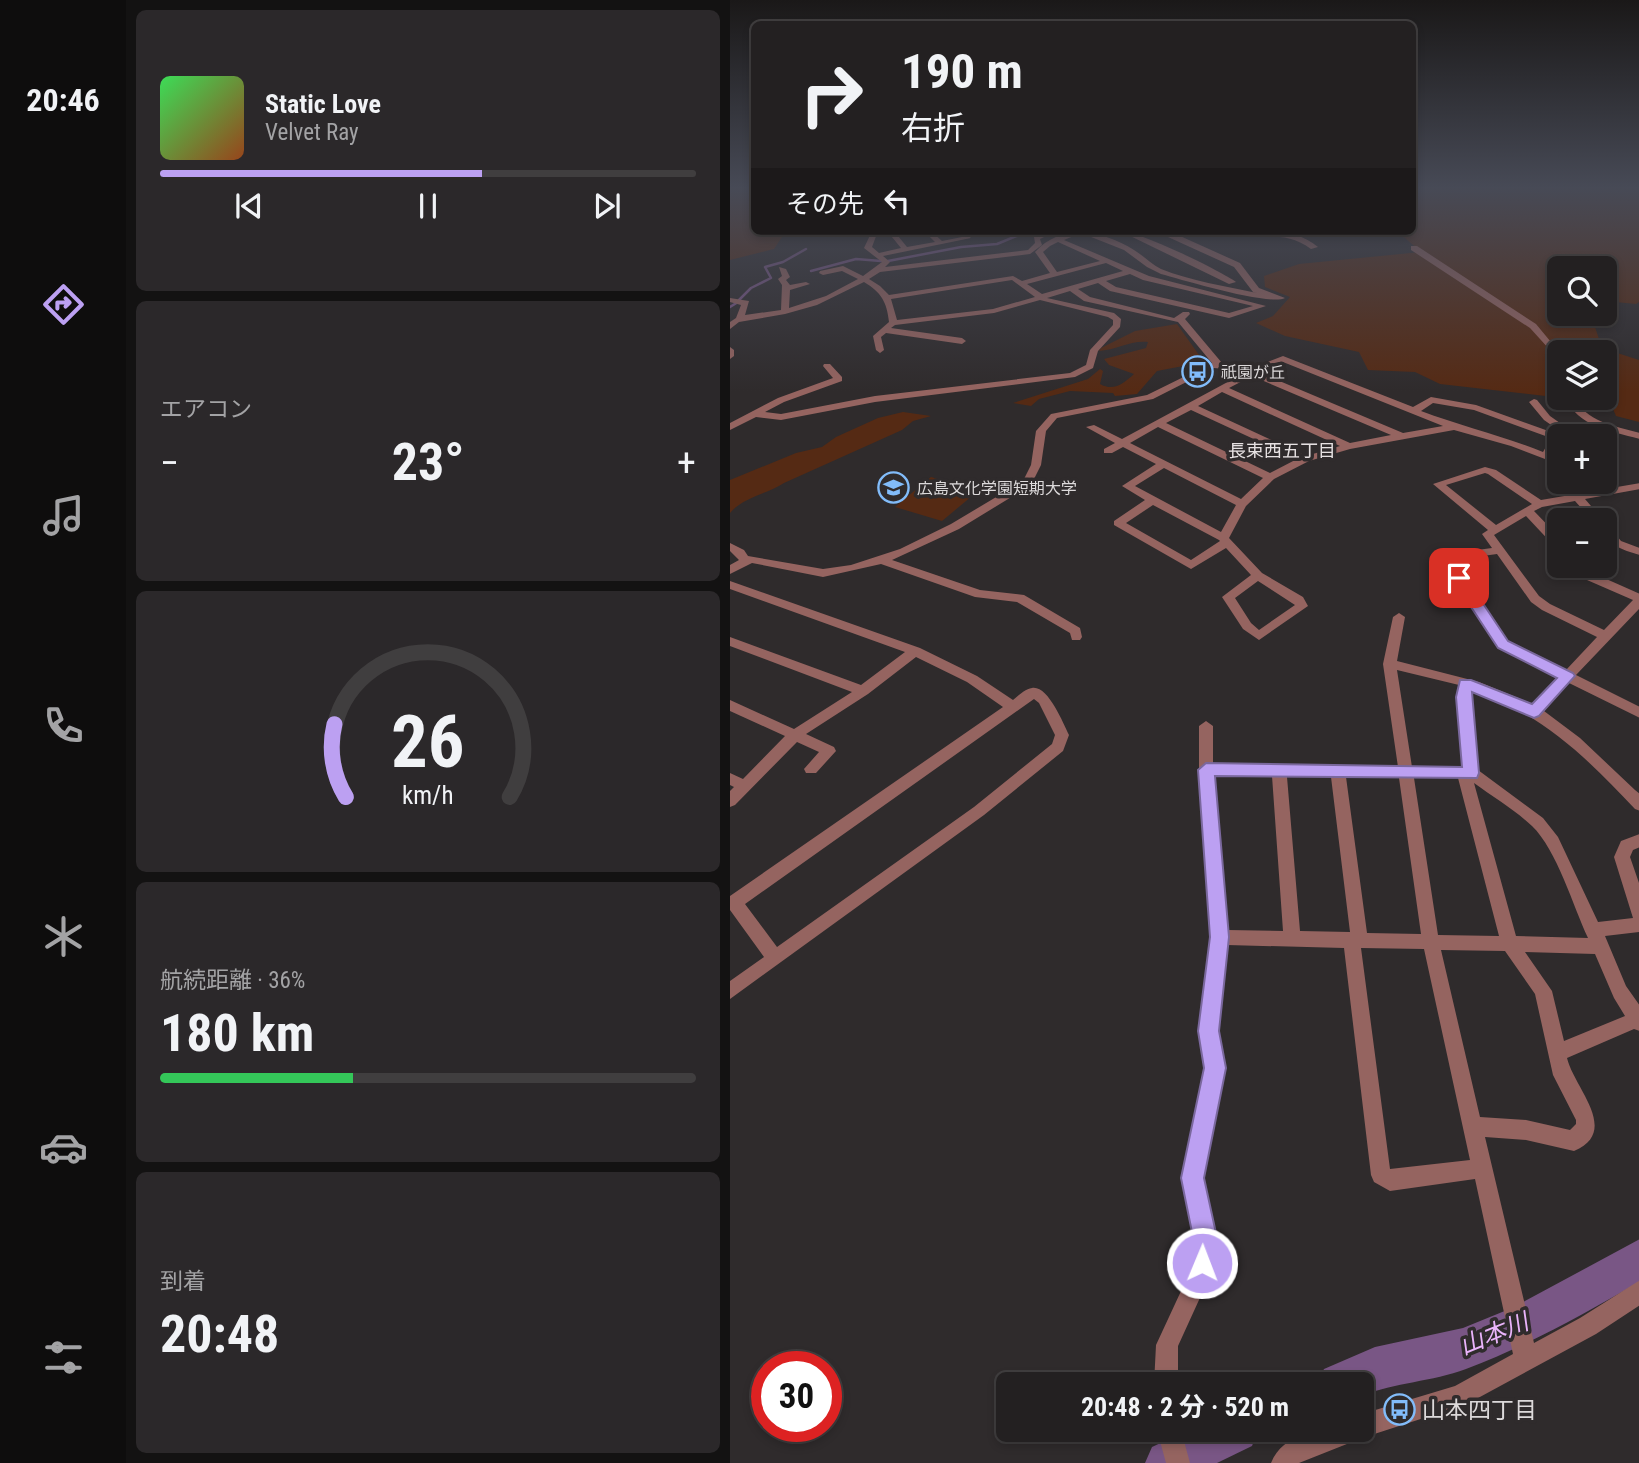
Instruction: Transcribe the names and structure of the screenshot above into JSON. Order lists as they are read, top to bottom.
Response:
{
  "districts": ["長束西五丁目"],
  "water": ["山本川"],
  "places": {
    "bus stop": ["祇園が丘", "山本四丁目"],
    "school or university": ["広島文化学園短期大学"]
  },
  "page": {
    "tabs": "20:46",
    "turn": ["190 m", "右折"],
    "song": ["Static Love", "Velvet Ray"],
    "then": "その先",
    "map_buttons": ["+", "−"],
    "tile": [
      "エアコン",
      ["航続距離 · 36%", "180 km"],
      ["到着", "20:48"]
    ],
    "heat": ["−", "23°", "+"],
    "limit": "30",
    "trip": "20:48 · 2 分 · 520 m",
    "gauge": ["26", "km/h"]
  }
}
